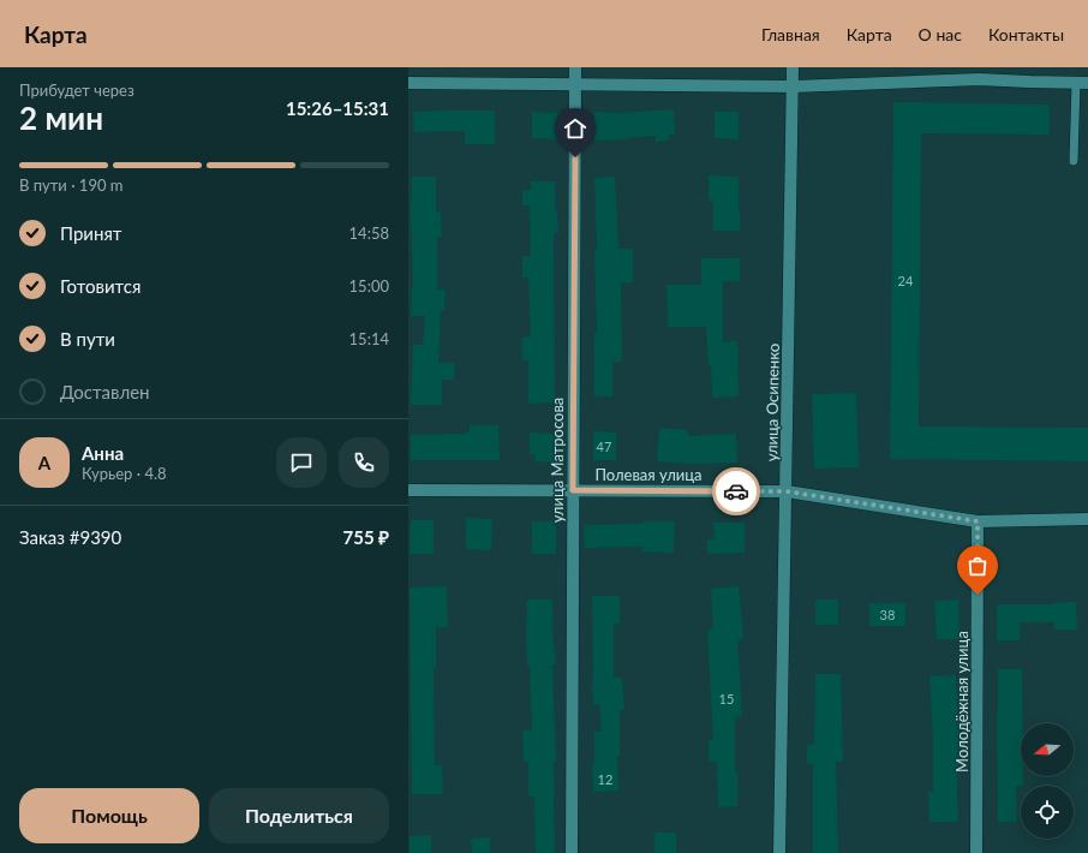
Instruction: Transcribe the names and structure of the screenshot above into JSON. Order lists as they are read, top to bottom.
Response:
{
  "streets": {
    "street": [
      "улица Осипенко",
      "улица Матросова",
      "Полевая улица",
      "Молодёжная улица"
    ]
  },
  "crossings": [
    ["улица Осипенко", "Полевая улица"],
    ["улица Матросова", "Полевая улица"],
    ["Полевая улица", "Молодёжная улица"]
  ],
  "house_numbers": [
    "24",
    "47",
    "38",
    "15",
    "12"
  ],
  "north": "left",
  "page": {
    "header": "Карта",
    "nav": [
      "Главная",
      "Карта",
      "О нас",
      "Контакты"
    ],
    "heading": ["2 мин", "Прибудет через", "15:26–15:31"],
    "panel": [
      "Анна",
      "Курьер · 4.8",
      "Заказ #9390",
      "755 ₽"
    ],
    "bar": "В пути · 190 m",
    "list": [
      ["Принят", "14:58"],
      ["Готовится", "15:00"],
      ["В пути", "15:14"],
      "Доставлен"
    ],
    "round": "А",
    "buttons": ["Помощь", "Поделиться"]
  }
}
